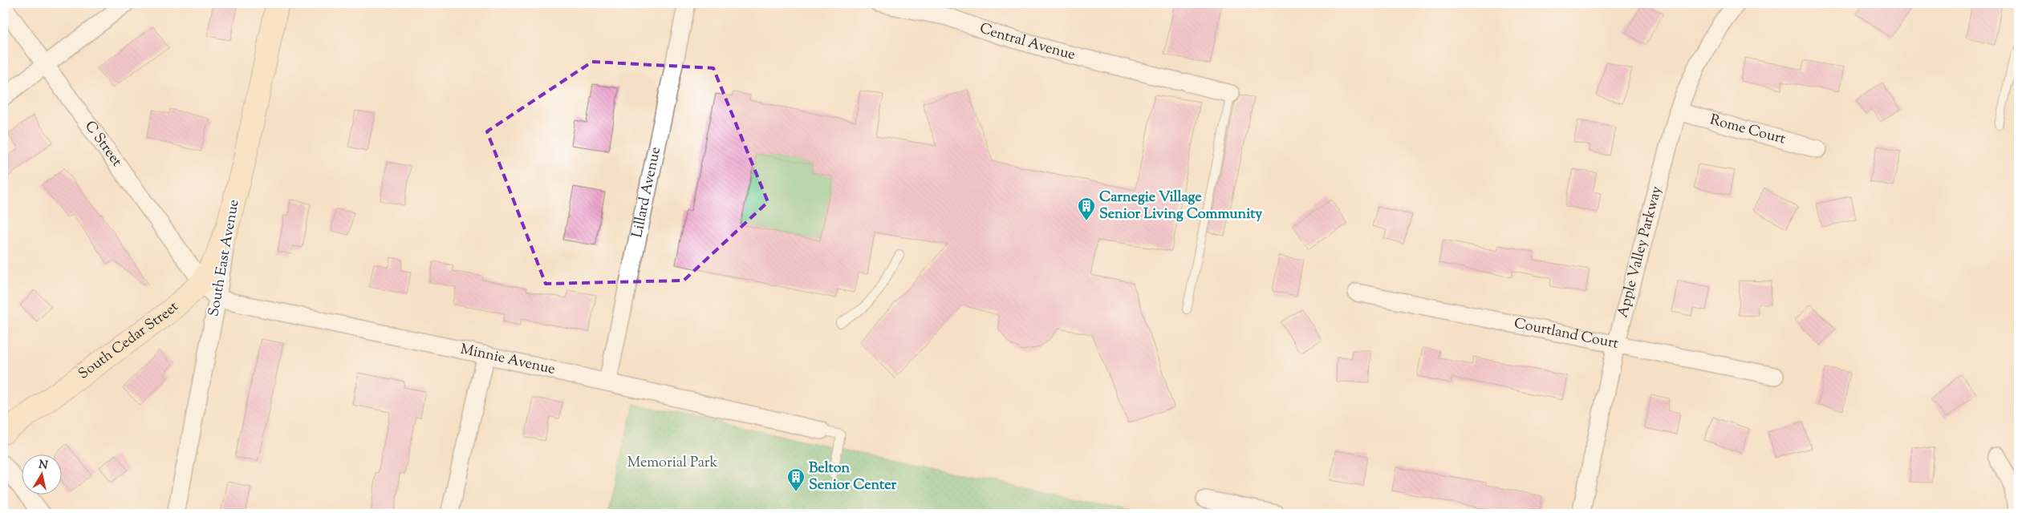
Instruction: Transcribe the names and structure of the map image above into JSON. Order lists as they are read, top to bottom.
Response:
{
  "streets": {
    "main road": ["South East Avenue", "South Cedar Street"],
    "street": [
      "Central Avenue",
      "Rome Court",
      "C Street",
      "Lillard Avenue",
      "Apple Valley Parkway",
      "Courtland Court",
      "Minnie Avenue"
    ]
  },
  "crossings": [
    ["Rome Court", "Apple Valley Parkway"],
    ["C Street", "South Cedar Street"],
    ["Lillard Avenue", "Minnie Avenue"],
    ["Apple Valley Parkway", "Courtland Court"],
    ["South East Avenue", "South Cedar Street"],
    ["South East Avenue", "Minnie Avenue"]
  ],
  "parks": ["Memorial Park"],
  "places": {
    "building": ["Carnegie Village Senior Living Community", "Belton Senior Center"]
  },
  "north": "top"
}
